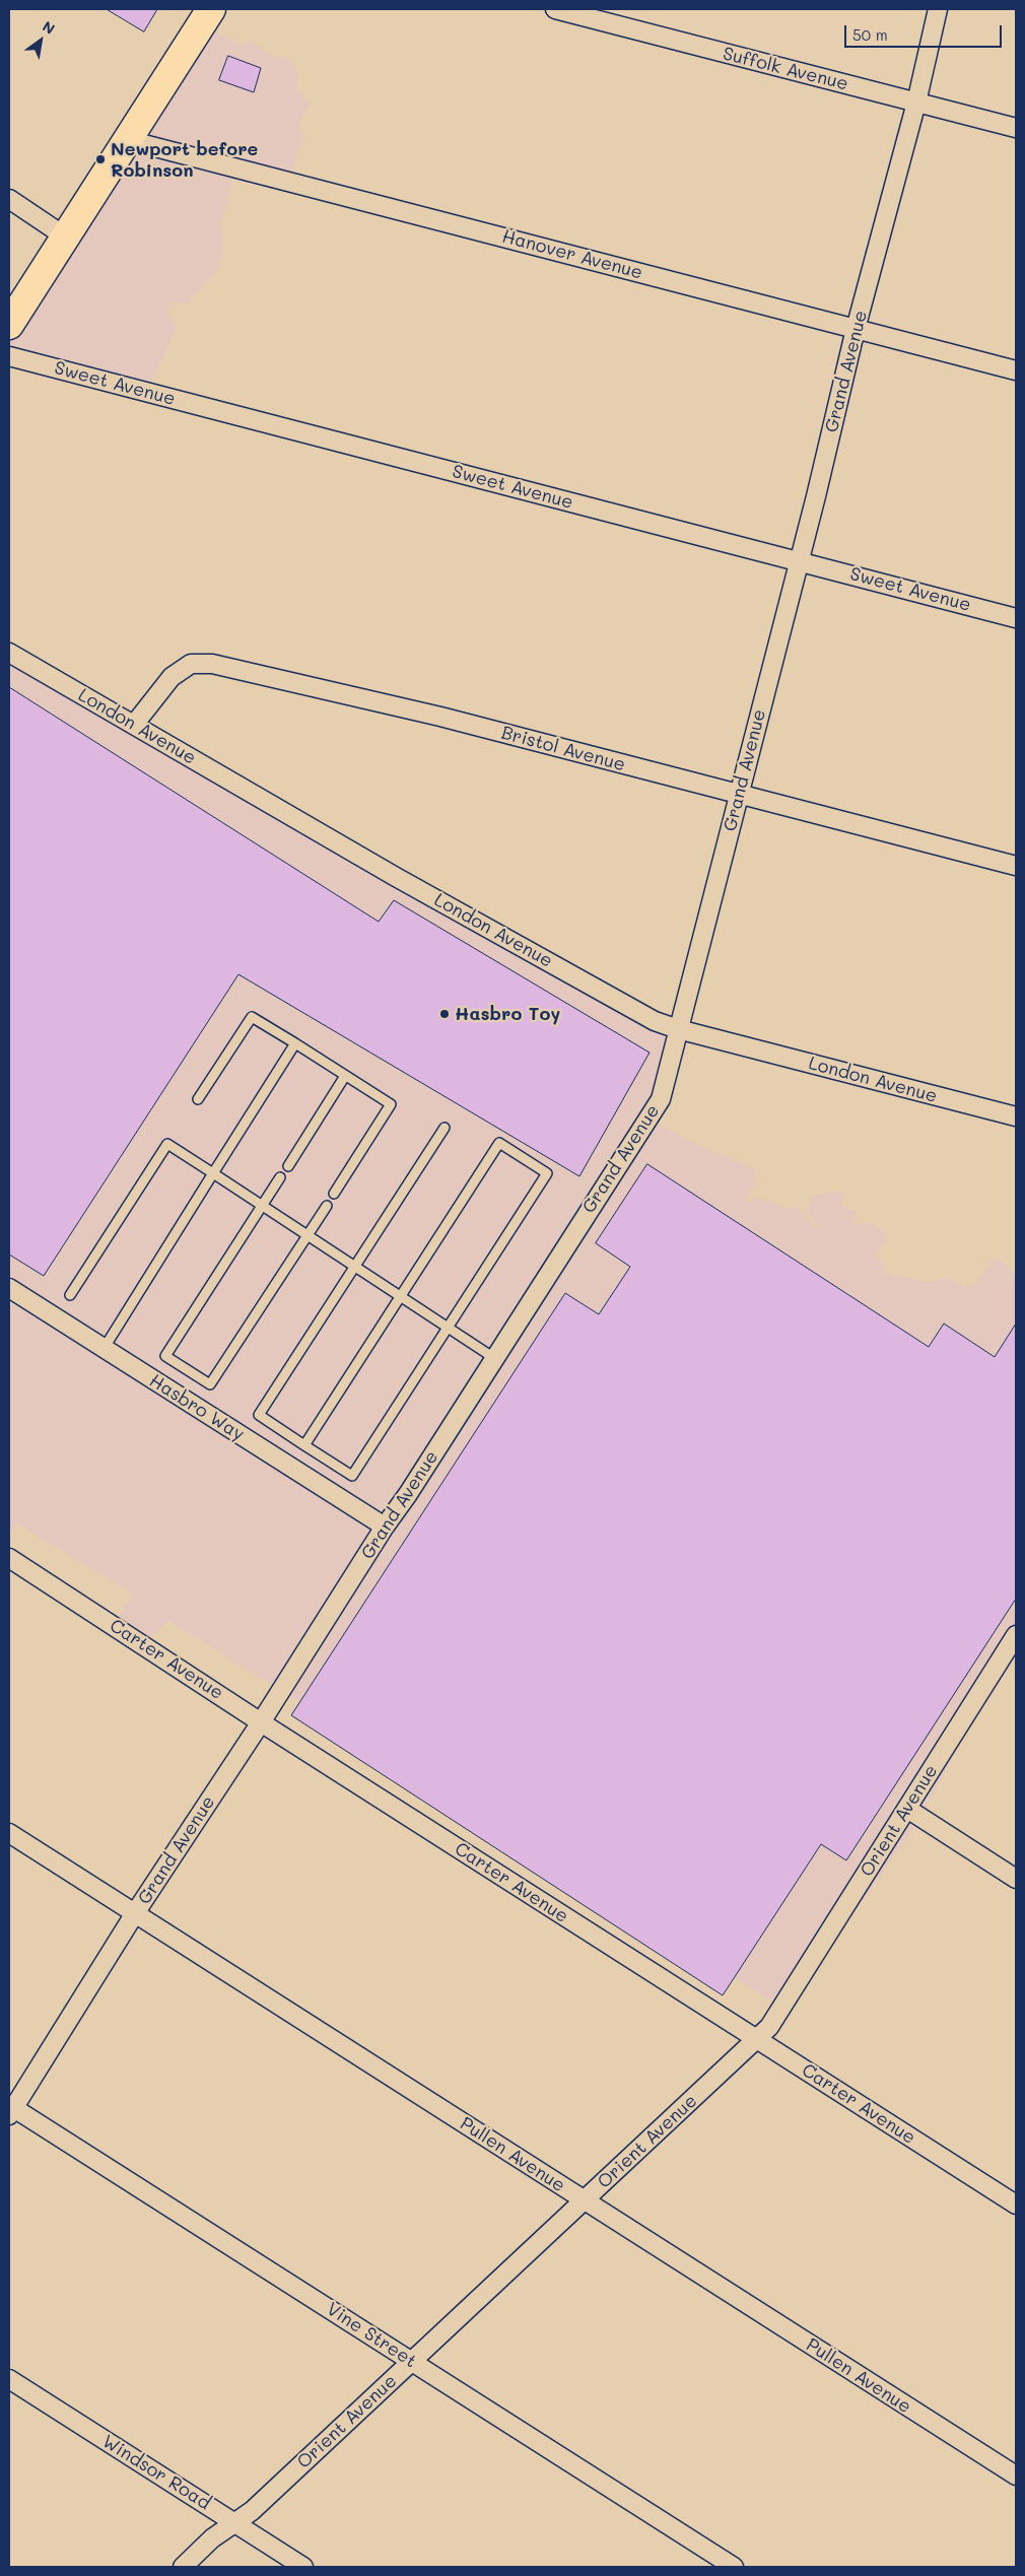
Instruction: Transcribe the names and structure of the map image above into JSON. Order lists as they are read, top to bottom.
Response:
{
  "streets": {
    "street": [
      "Suffolk Avenue",
      "Hanover Avenue",
      "Grand Avenue",
      "Sweet Avenue",
      "London Avenue",
      "Bristol Avenue",
      "Hasbro Way",
      "Carter Avenue",
      "Orient Avenue",
      "Pullen Avenue",
      "Vine Street",
      "Windsor Road"
    ]
  },
  "crossings": [
    ["Suffolk Avenue", "Grand Avenue"],
    ["Hanover Avenue", "Grand Avenue"],
    ["Grand Avenue", "Sweet Avenue"],
    ["Grand Avenue", "London Avenue"],
    ["Grand Avenue", "Bristol Avenue"],
    ["Grand Avenue", "Hasbro Way"],
    ["Grand Avenue", "Carter Avenue"],
    ["Grand Avenue", "Pullen Avenue"],
    ["Grand Avenue", "Vine Street"],
    ["London Avenue", "Bristol Avenue"],
    ["Carter Avenue", "Orient Avenue"],
    ["Orient Avenue", "Pullen Avenue"],
    ["Orient Avenue", "Vine Street"],
    ["Orient Avenue", "Windsor Road"]
  ],
  "places": ["Newport before Robinson", "Hasbro Toy"],
  "scale_bar": "50 m",
  "north": "top right"
}
